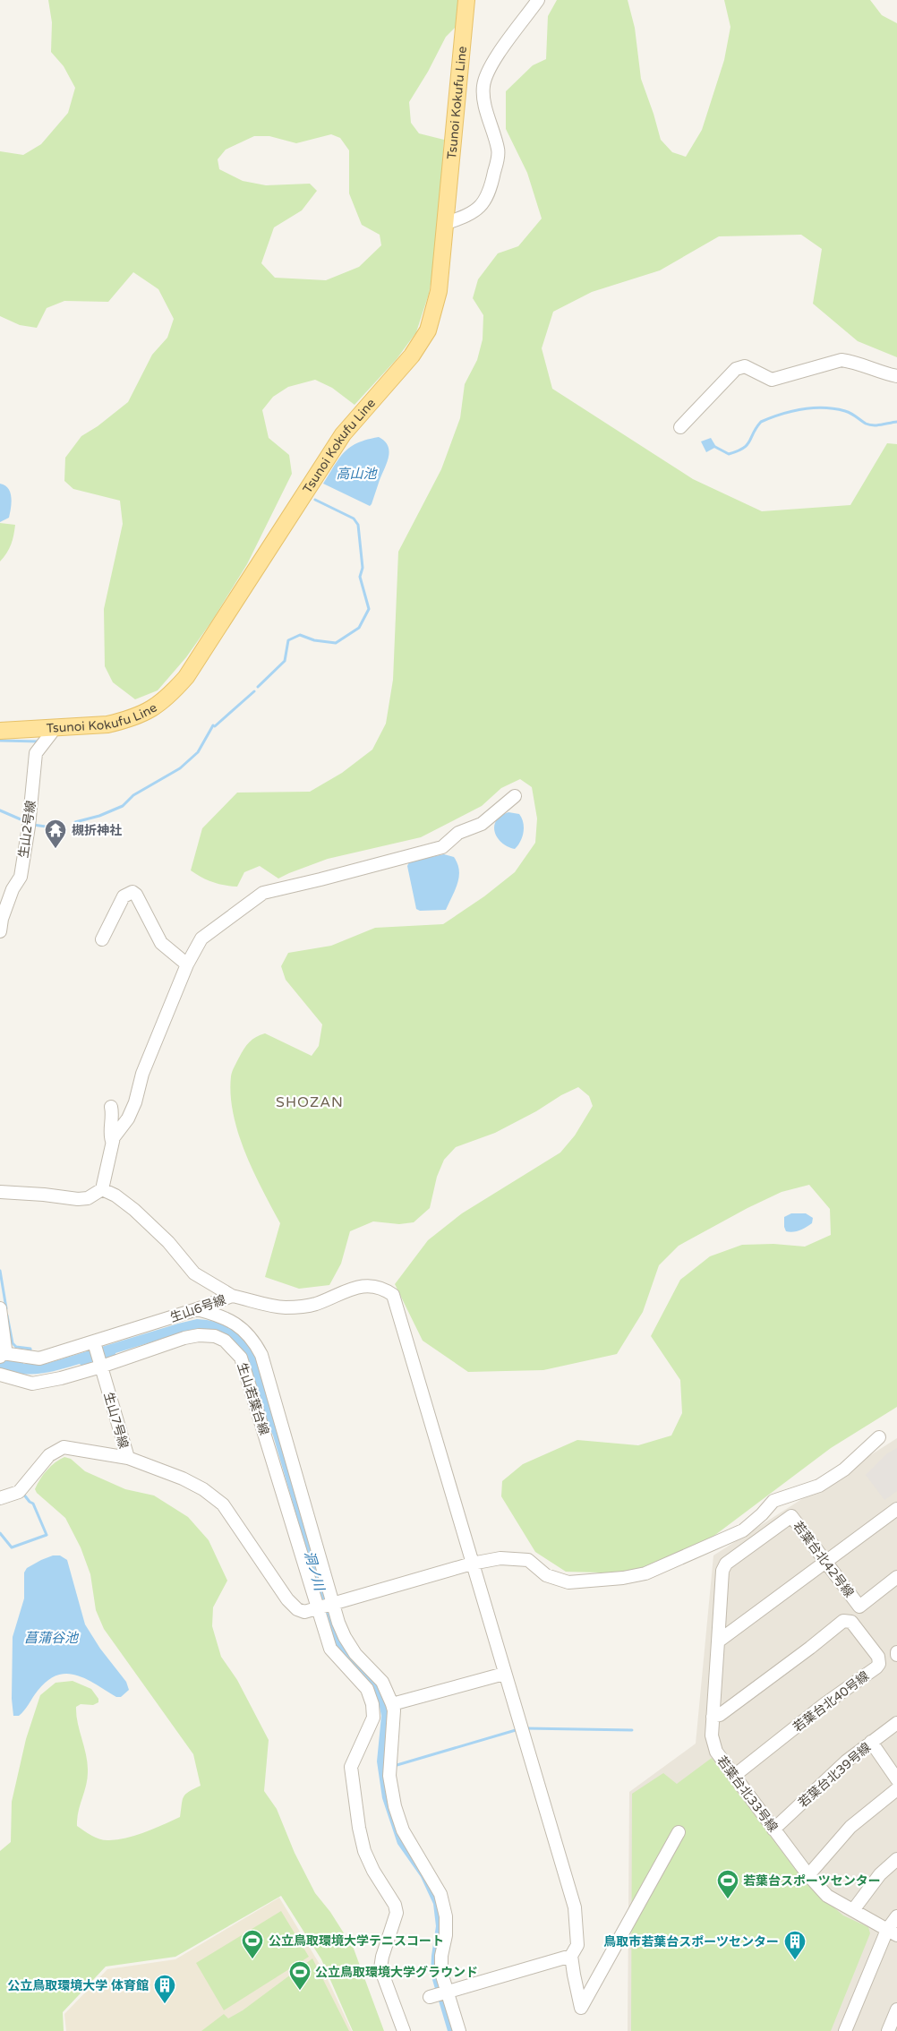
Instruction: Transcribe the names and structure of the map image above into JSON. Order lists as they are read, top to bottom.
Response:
{
  "streets": {
    "main road": ["Tsunoi Kokufu Line"],
    "street": [
      "生山2号線",
      "生山6号線",
      "生山若葉台線",
      "生山7号線",
      "若葉台北42号線",
      "若葉台北40号線",
      "若葉台北39号線",
      "若葉台北33号線"
    ]
  },
  "crossings": [
    ["Tsunoi Kokufu Line", "生山2号線"],
    ["生山6号線", "生山7号線"],
    ["生山若葉台線", "生山7号線"],
    ["若葉台北42号線", "若葉台北33号線"],
    ["若葉台北40号線", "若葉台北33号線"],
    ["若葉台北39号線", "若葉台北33号線"]
  ],
  "districts": ["SHOZAN"],
  "water": ["高山池", "洞ノ川", "菖蒲谷池"],
  "places": {
    "temple": ["槻折神社"],
    "sports": ["若葉台スポーツセンター", "公立鳥取環境大学テニスコート", "公立鳥取環境大学グラウンド"],
    "building": ["鳥取市若葉台スポーツセンター", "公立鳥取環境大学 体育館"]
  }
}
